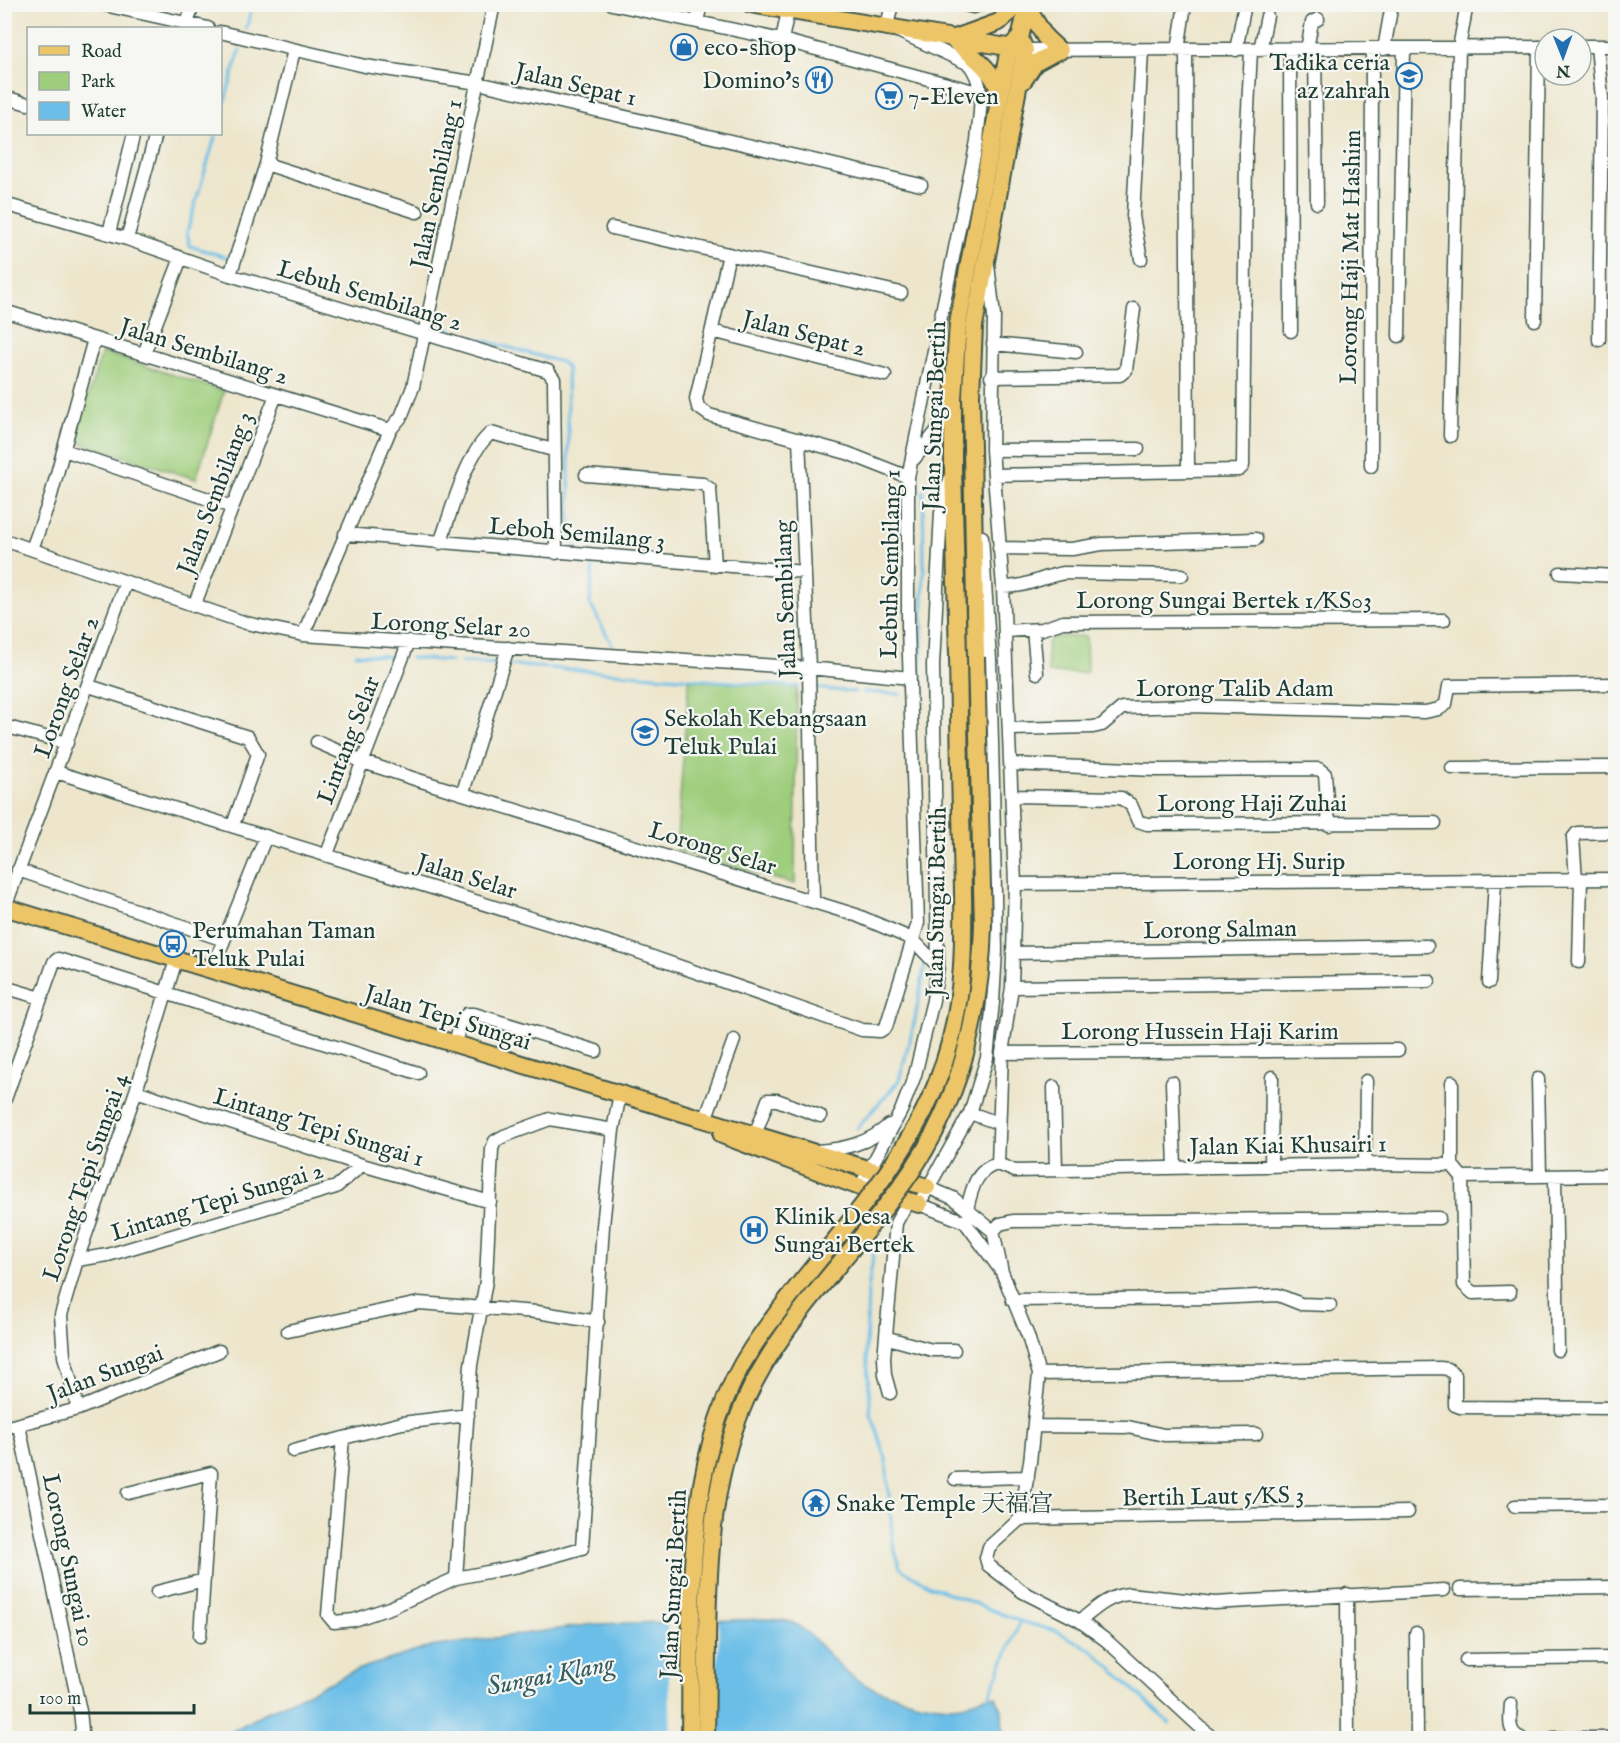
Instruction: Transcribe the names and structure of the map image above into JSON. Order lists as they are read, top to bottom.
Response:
{
  "streets": {
    "main road": ["Jalan Sungai Bertih", "Jalan Tepi Sungai"],
    "street": [
      "Jalan Sepat 1",
      "Jalan Sembilang 1",
      "Lorong Haji Mat Hashim",
      "Lebuh Sembilang 2",
      "Jalan Sepat 2",
      "Jalan Sembilang 2",
      "Jalan Sembilang 3",
      "Leboh Semilang 3",
      "Lebuh Sembilang 1",
      "Jalan Sembilang",
      "Lorong Sungai Bertek 1/KS03",
      "Lorong Selar 20",
      "Lorong Selar 2",
      "Lorong Talib Adam",
      "Lintang Selar",
      "Lorong Haji Zuhai",
      "Lorong Selar",
      "Lorong Hj. Surip",
      "Jalan Selar",
      "Lorong Salman",
      "Lorong Hussein Haji Karim",
      "Lintang Tepi Sungai 1",
      "Jalan Kiai Khusairi 1",
      "Lorong Tepi Sungai 4",
      "Lintang Tepi Sungai 2",
      "Jalan Sungai",
      "Bertih Laut 5/KS 3",
      "Lorong Sungai 10"
    ]
  },
  "crossings": [
    ["Jalan Sepat 1", "Jalan Sembilang 1"],
    ["Jalan Sembilang 1", "Lebuh Sembilang 2"],
    ["Jalan Sembilang 1", "Jalan Sembilang 2"],
    ["Jalan Sembilang 1", "Leboh Semilang 3"],
    ["Jalan Sembilang 1", "Lorong Selar 20"],
    ["Lebuh Sembilang 2", "Leboh Semilang 3"],
    ["Jalan Sembilang 2", "Jalan Sembilang 3"],
    ["Jalan Sembilang 3", "Lorong Selar 20"],
    ["Leboh Semilang 3", "Jalan Sembilang"],
    ["Lebuh Sembilang 1", "Lorong Selar 20"],
    ["Lebuh Sembilang 1", "Lorong Selar"],
    ["Lebuh Sembilang 1", "Jalan Selar"],
    ["Jalan Sembilang", "Lorong Selar 20"],
    ["Jalan Sembilang", "Lorong Selar"],
    ["Lorong Selar 20", "Lorong Selar 2"],
    ["Lorong Selar 20", "Lintang Selar"],
    ["Lorong Selar 2", "Jalan Selar"],
    ["Lorong Selar 2", "Jalan Tepi Sungai"],
    ["Lintang Selar", "Lorong Selar"],
    ["Lintang Selar", "Jalan Selar"],
    ["Jalan Tepi Sungai", "Lorong Tepi Sungai 4"],
    ["Lintang Tepi Sungai 1", "Lorong Tepi Sungai 4"],
    ["Lintang Tepi Sungai 1", "Lintang Tepi Sungai 2"],
    ["Lorong Tepi Sungai 4", "Lintang Tepi Sungai 2"],
    ["Lorong Tepi Sungai 4", "Jalan Sungai"],
    ["Jalan Sungai", "Lorong Sungai 10"]
  ],
  "water": ["Sungai Klang"],
  "places": {
    "shop": ["eco-shop"],
    "school or university": ["Tadika ceria az zahrah", "Sekolah Kebangsaan Teluk Pulai"],
    "restaurant": ["Domino's"],
    "supermarket": ["7-Eleven"],
    "bus stop": ["Perumahan Taman Teluk Pulai"],
    "hospital": ["Klinik Desa Sungai Bertek"],
    "temple": ["Snake Temple 天福宫"]
  },
  "legend": ["Road", "Park", "Water"],
  "scale_bar": "100 m",
  "north": "bottom"
}
